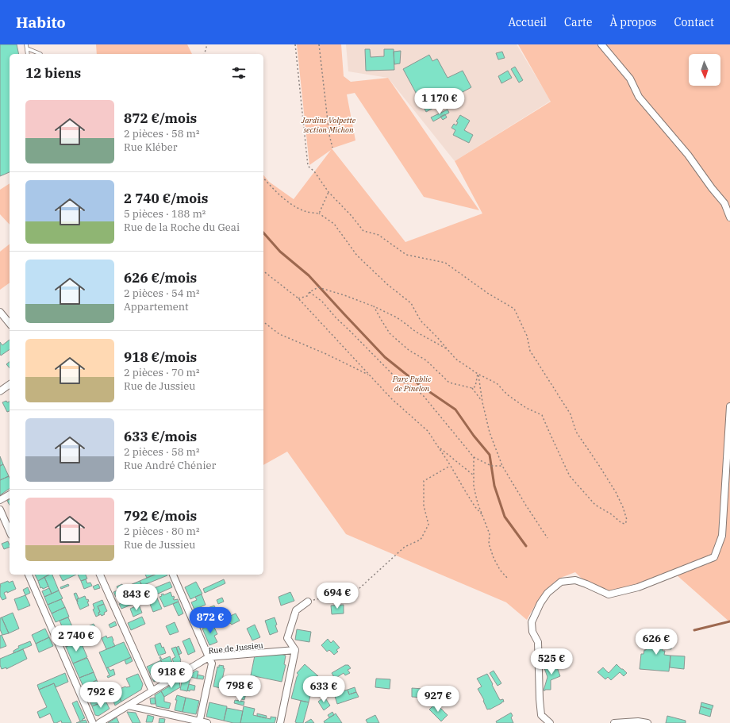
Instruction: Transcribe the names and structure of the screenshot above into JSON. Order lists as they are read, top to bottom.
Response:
{
  "streets": {
    "street": ["Rue de Jussieu"]
  },
  "parks": ["Jardins Volpette section Michon", "Parc Public de Pinelon"],
  "north": "bottom",
  "page": {
    "header": "Habito",
    "nav": [
      "Accueil",
      "Carte",
      "À propos",
      "Contact"
    ],
    "heading": "12 biens",
    "price": [
      "1 170 €",
      "694 €",
      "843 €",
      "872 €",
      "2 740 €",
      "626 €",
      "525 €",
      "918 €",
      "798 €",
      "633 €",
      "792 €",
      "927 €"
    ],
    "list": [
      {
        "name": "872 €/mois",
        "note": "2 pièces · 58 m² · Rue Kléber"
      },
      {
        "name": "2 740 €/mois",
        "note": "5 pièces · 188 m² · Rue de la Roche du Geai"
      },
      {
        "name": "626 €/mois",
        "note": "2 pièces · 54 m² · Appartement"
      },
      {
        "name": "918 €/mois",
        "note": "2 pièces · 70 m² · Rue de Jussieu"
      },
      {
        "name": "633 €/mois",
        "note": "2 pièces · 58 m² · Rue André Chénier"
      },
      {
        "name": "792 €/mois",
        "note": "2 pièces · 80 m² · Rue de Jussieu"
      }
    ]
  }
}
